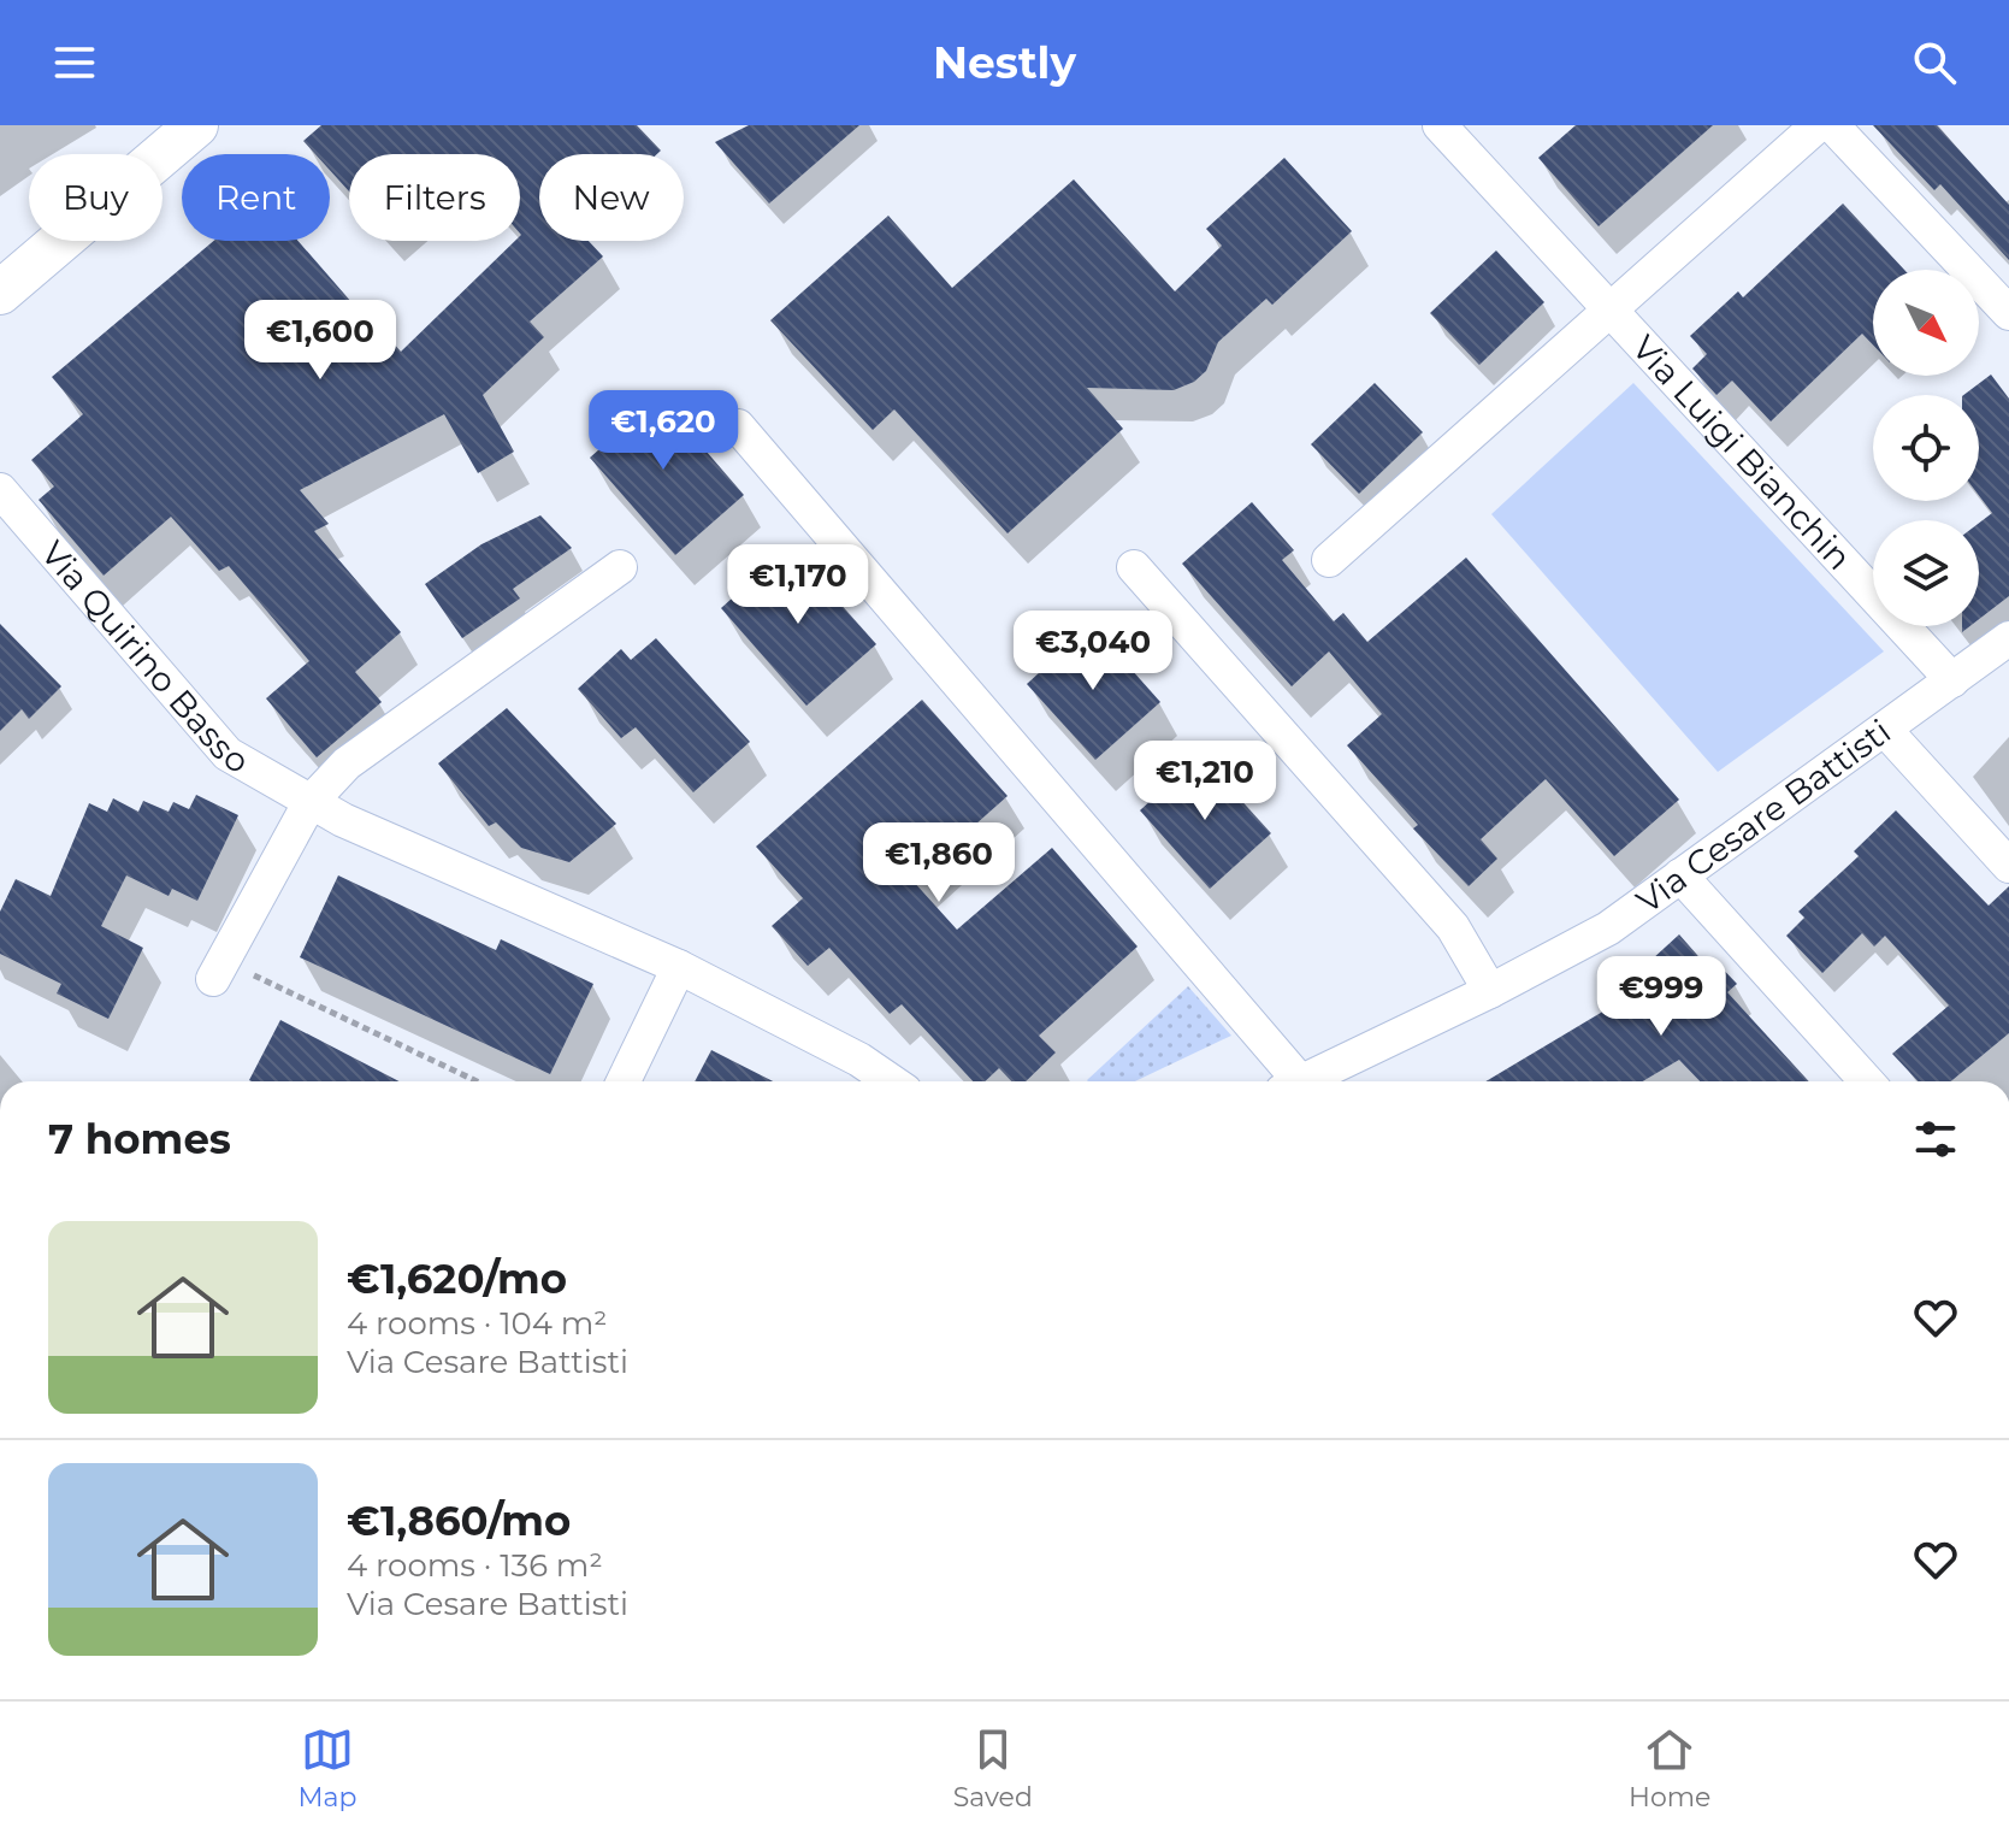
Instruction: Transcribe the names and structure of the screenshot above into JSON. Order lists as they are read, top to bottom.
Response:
{
  "streets": {
    "street": ["Via Luigi Bianchin", "Via Quirino Basso", "Via Cesare Battisti"]
  },
  "crossings": [
    ["Via Luigi Bianchin", "Via Cesare Battisti"]
  ],
  "north": "bottom right",
  "page": {
    "header": "Nestly",
    "chip": [
      "Buy",
      "Rent",
      "Filters",
      "New"
    ],
    "price": [
      "€1,600",
      "€1,620",
      "€1,170",
      "€3,040",
      "€1,210",
      "€1,860",
      "€999"
    ],
    "heading": "7 homes",
    "list": [
      {
        "name": "€1,620/mo",
        "note": "4 rooms · 104 m² · Via Cesare Battisti"
      },
      {
        "name": "€1,860/mo",
        "note": "4 rooms · 136 m² · Via Cesare Battisti"
      }
    ],
    "tabs": ["Map", "Saved", "Home"]
  }
}
